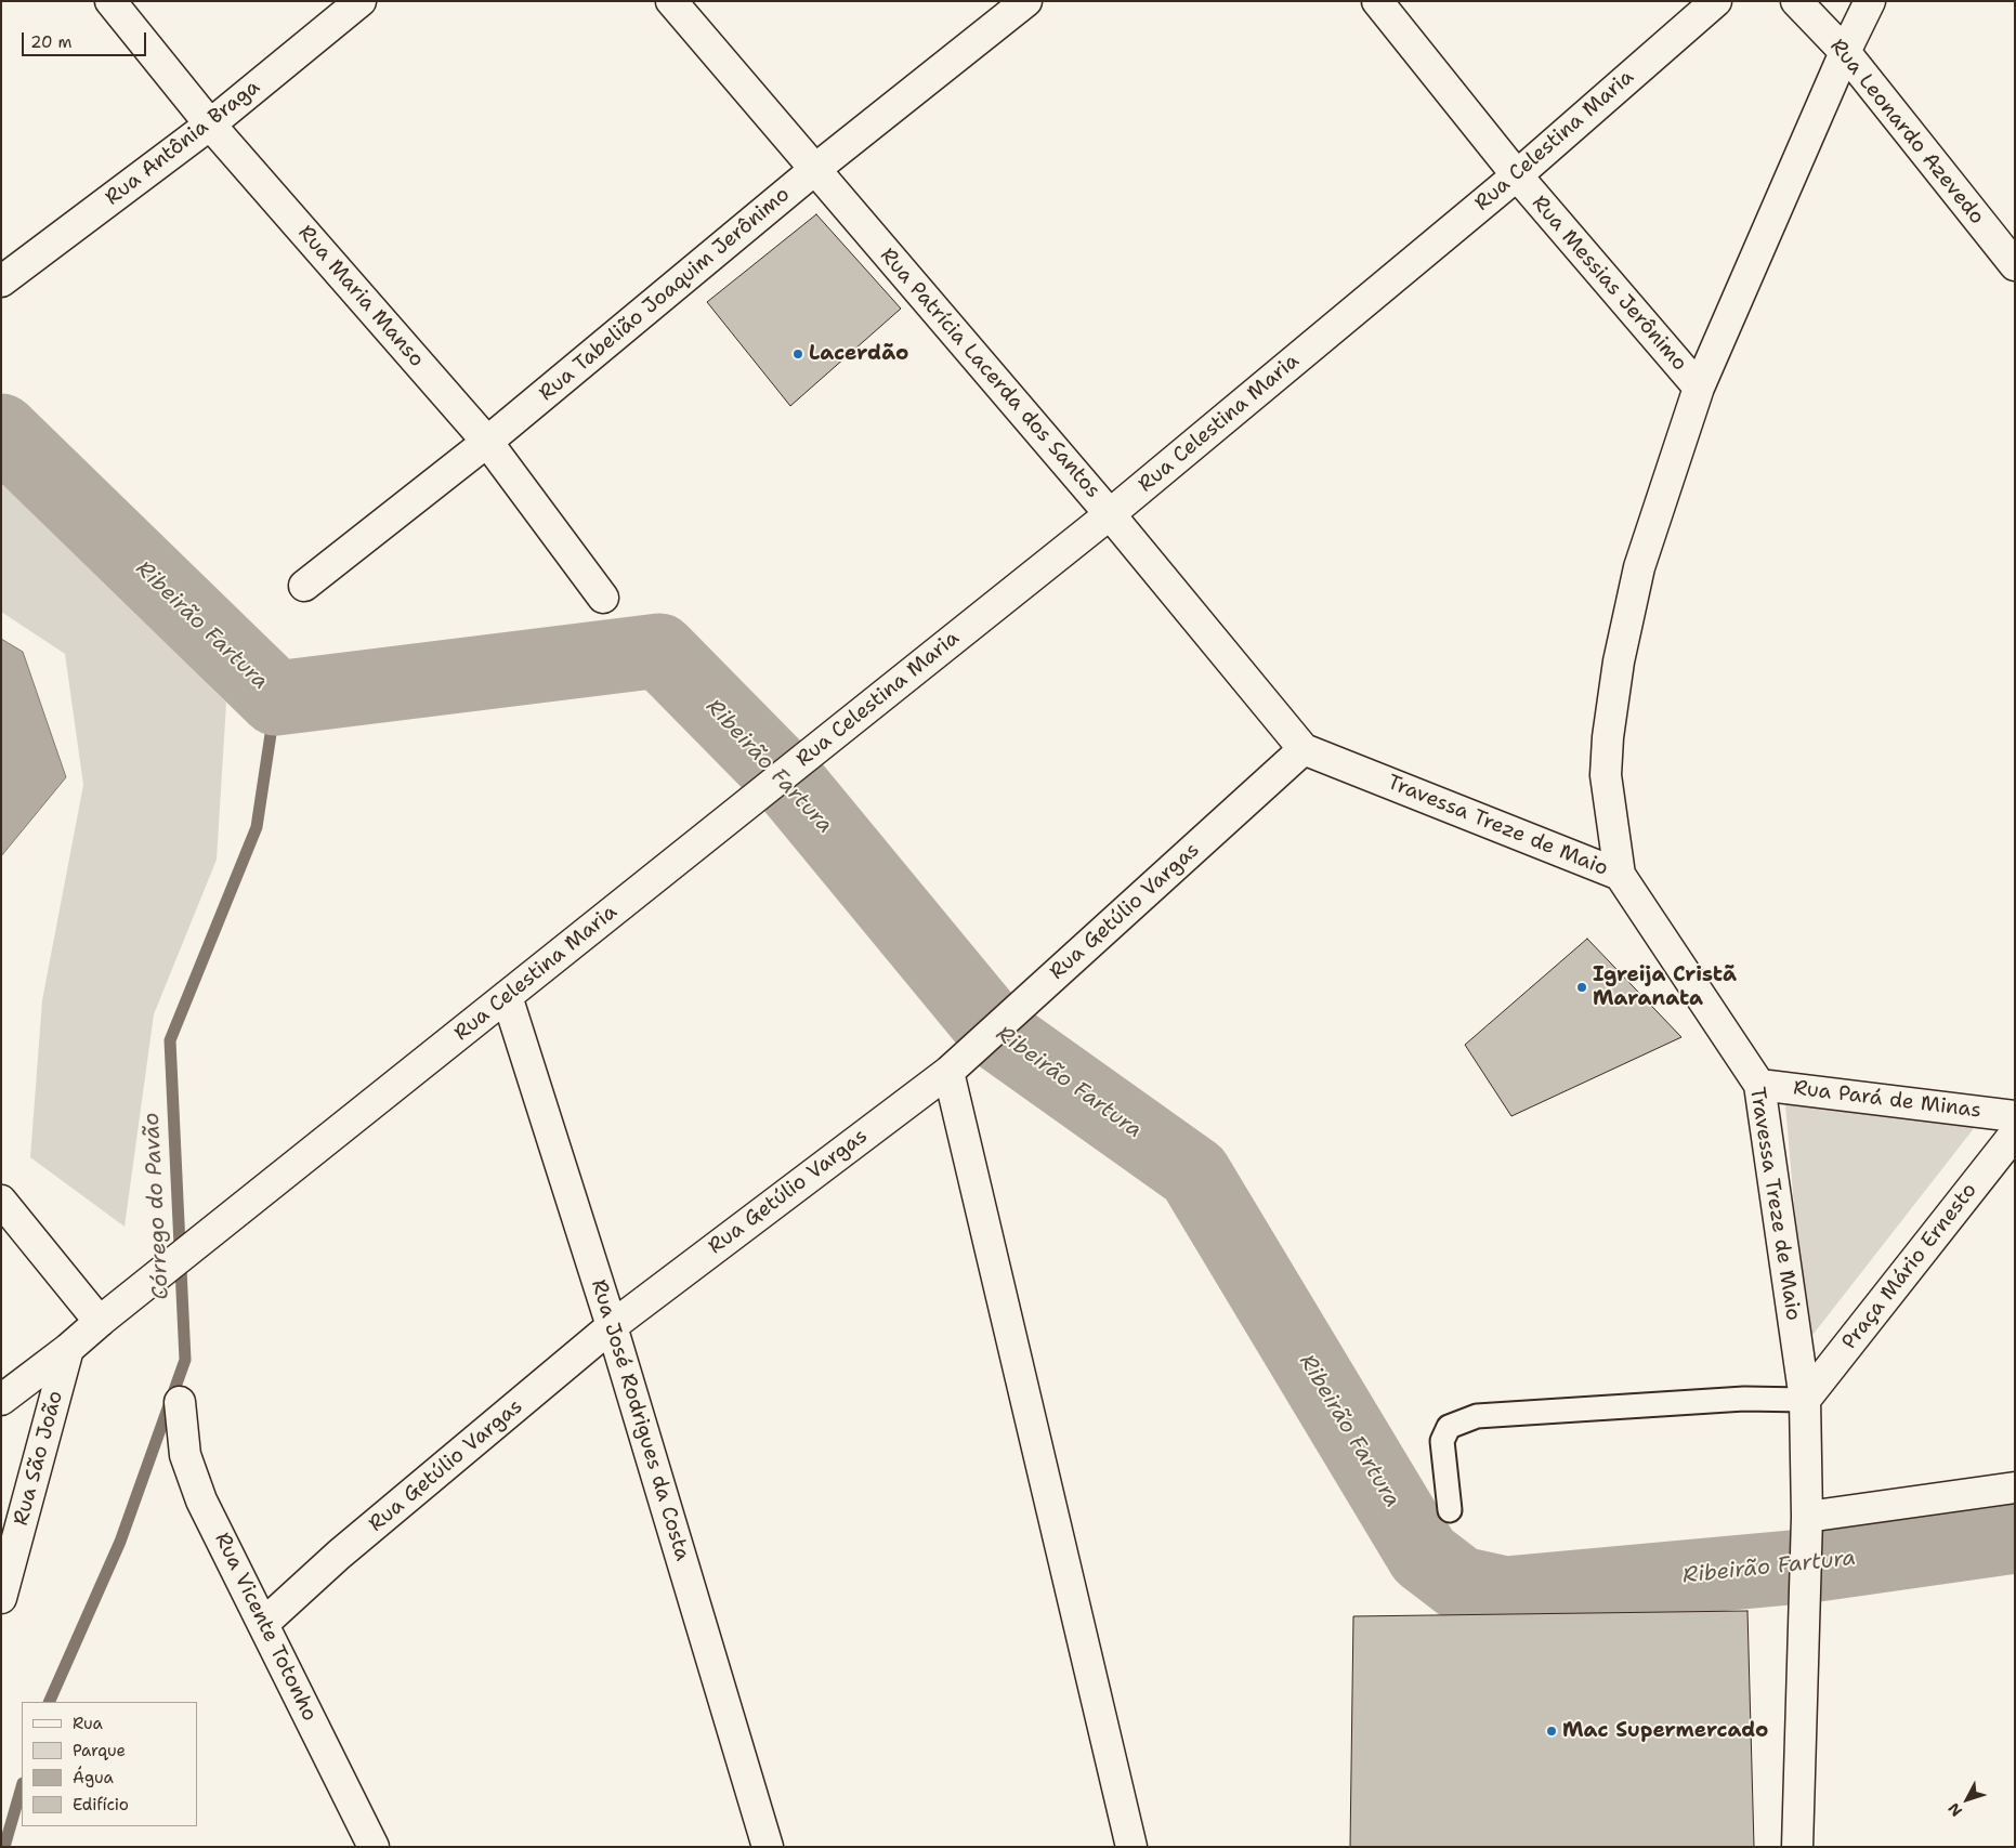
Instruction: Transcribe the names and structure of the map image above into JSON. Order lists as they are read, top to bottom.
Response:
{
  "streets": {
    "street": [
      "Rua Leonardo Azevedo",
      "Rua Celestina Maria",
      "Rua Antônia Braga",
      "Rua Messias Jerônimo",
      "Rua Tabelião Joaquim Jerônimo",
      "Rua Maria Manso",
      "Rua Patrícia Lacerda dos Santos",
      "Travessa Treze de Maio",
      "Rua Getúlio Vargas",
      "Rua Pará de Minas",
      "Praça Mário Ernesto",
      "Rua José Rodrigues da Costa",
      "Rua São João",
      "Rua Vicente Totonho"
    ]
  },
  "crossings": [
    ["Rua Celestina Maria", "Rua Messias Jerônimo"],
    ["Rua Celestina Maria", "Rua Patrícia Lacerda dos Santos"],
    ["Rua Celestina Maria", "Rua José Rodrigues da Costa"],
    ["Rua Celestina Maria", "Rua São João"],
    ["Rua Antônia Braga", "Rua Maria Manso"],
    ["Rua Tabelião Joaquim Jerônimo", "Rua Maria Manso"],
    ["Rua Tabelião Joaquim Jerônimo", "Rua Patrícia Lacerda dos Santos"],
    ["Rua Patrícia Lacerda dos Santos", "Travessa Treze de Maio"],
    ["Rua Patrícia Lacerda dos Santos", "Rua Getúlio Vargas"],
    ["Travessa Treze de Maio", "Rua Getúlio Vargas"],
    ["Travessa Treze de Maio", "Rua Pará de Minas"],
    ["Travessa Treze de Maio", "Praça Mário Ernesto"],
    ["Rua Getúlio Vargas", "Rua José Rodrigues da Costa"],
    ["Rua Getúlio Vargas", "Rua Vicente Totonho"]
  ],
  "water": ["Ribeirão Fartura", "Córrego do Pavão"],
  "places": ["Lacerdão", "Igreija Cristã Maranata", "Mac Supermercado"],
  "legend": [
    "Rua",
    "Parque",
    "Água",
    "Edifício"
  ],
  "scale_bar": "20 m",
  "north": "bottom left"
}
